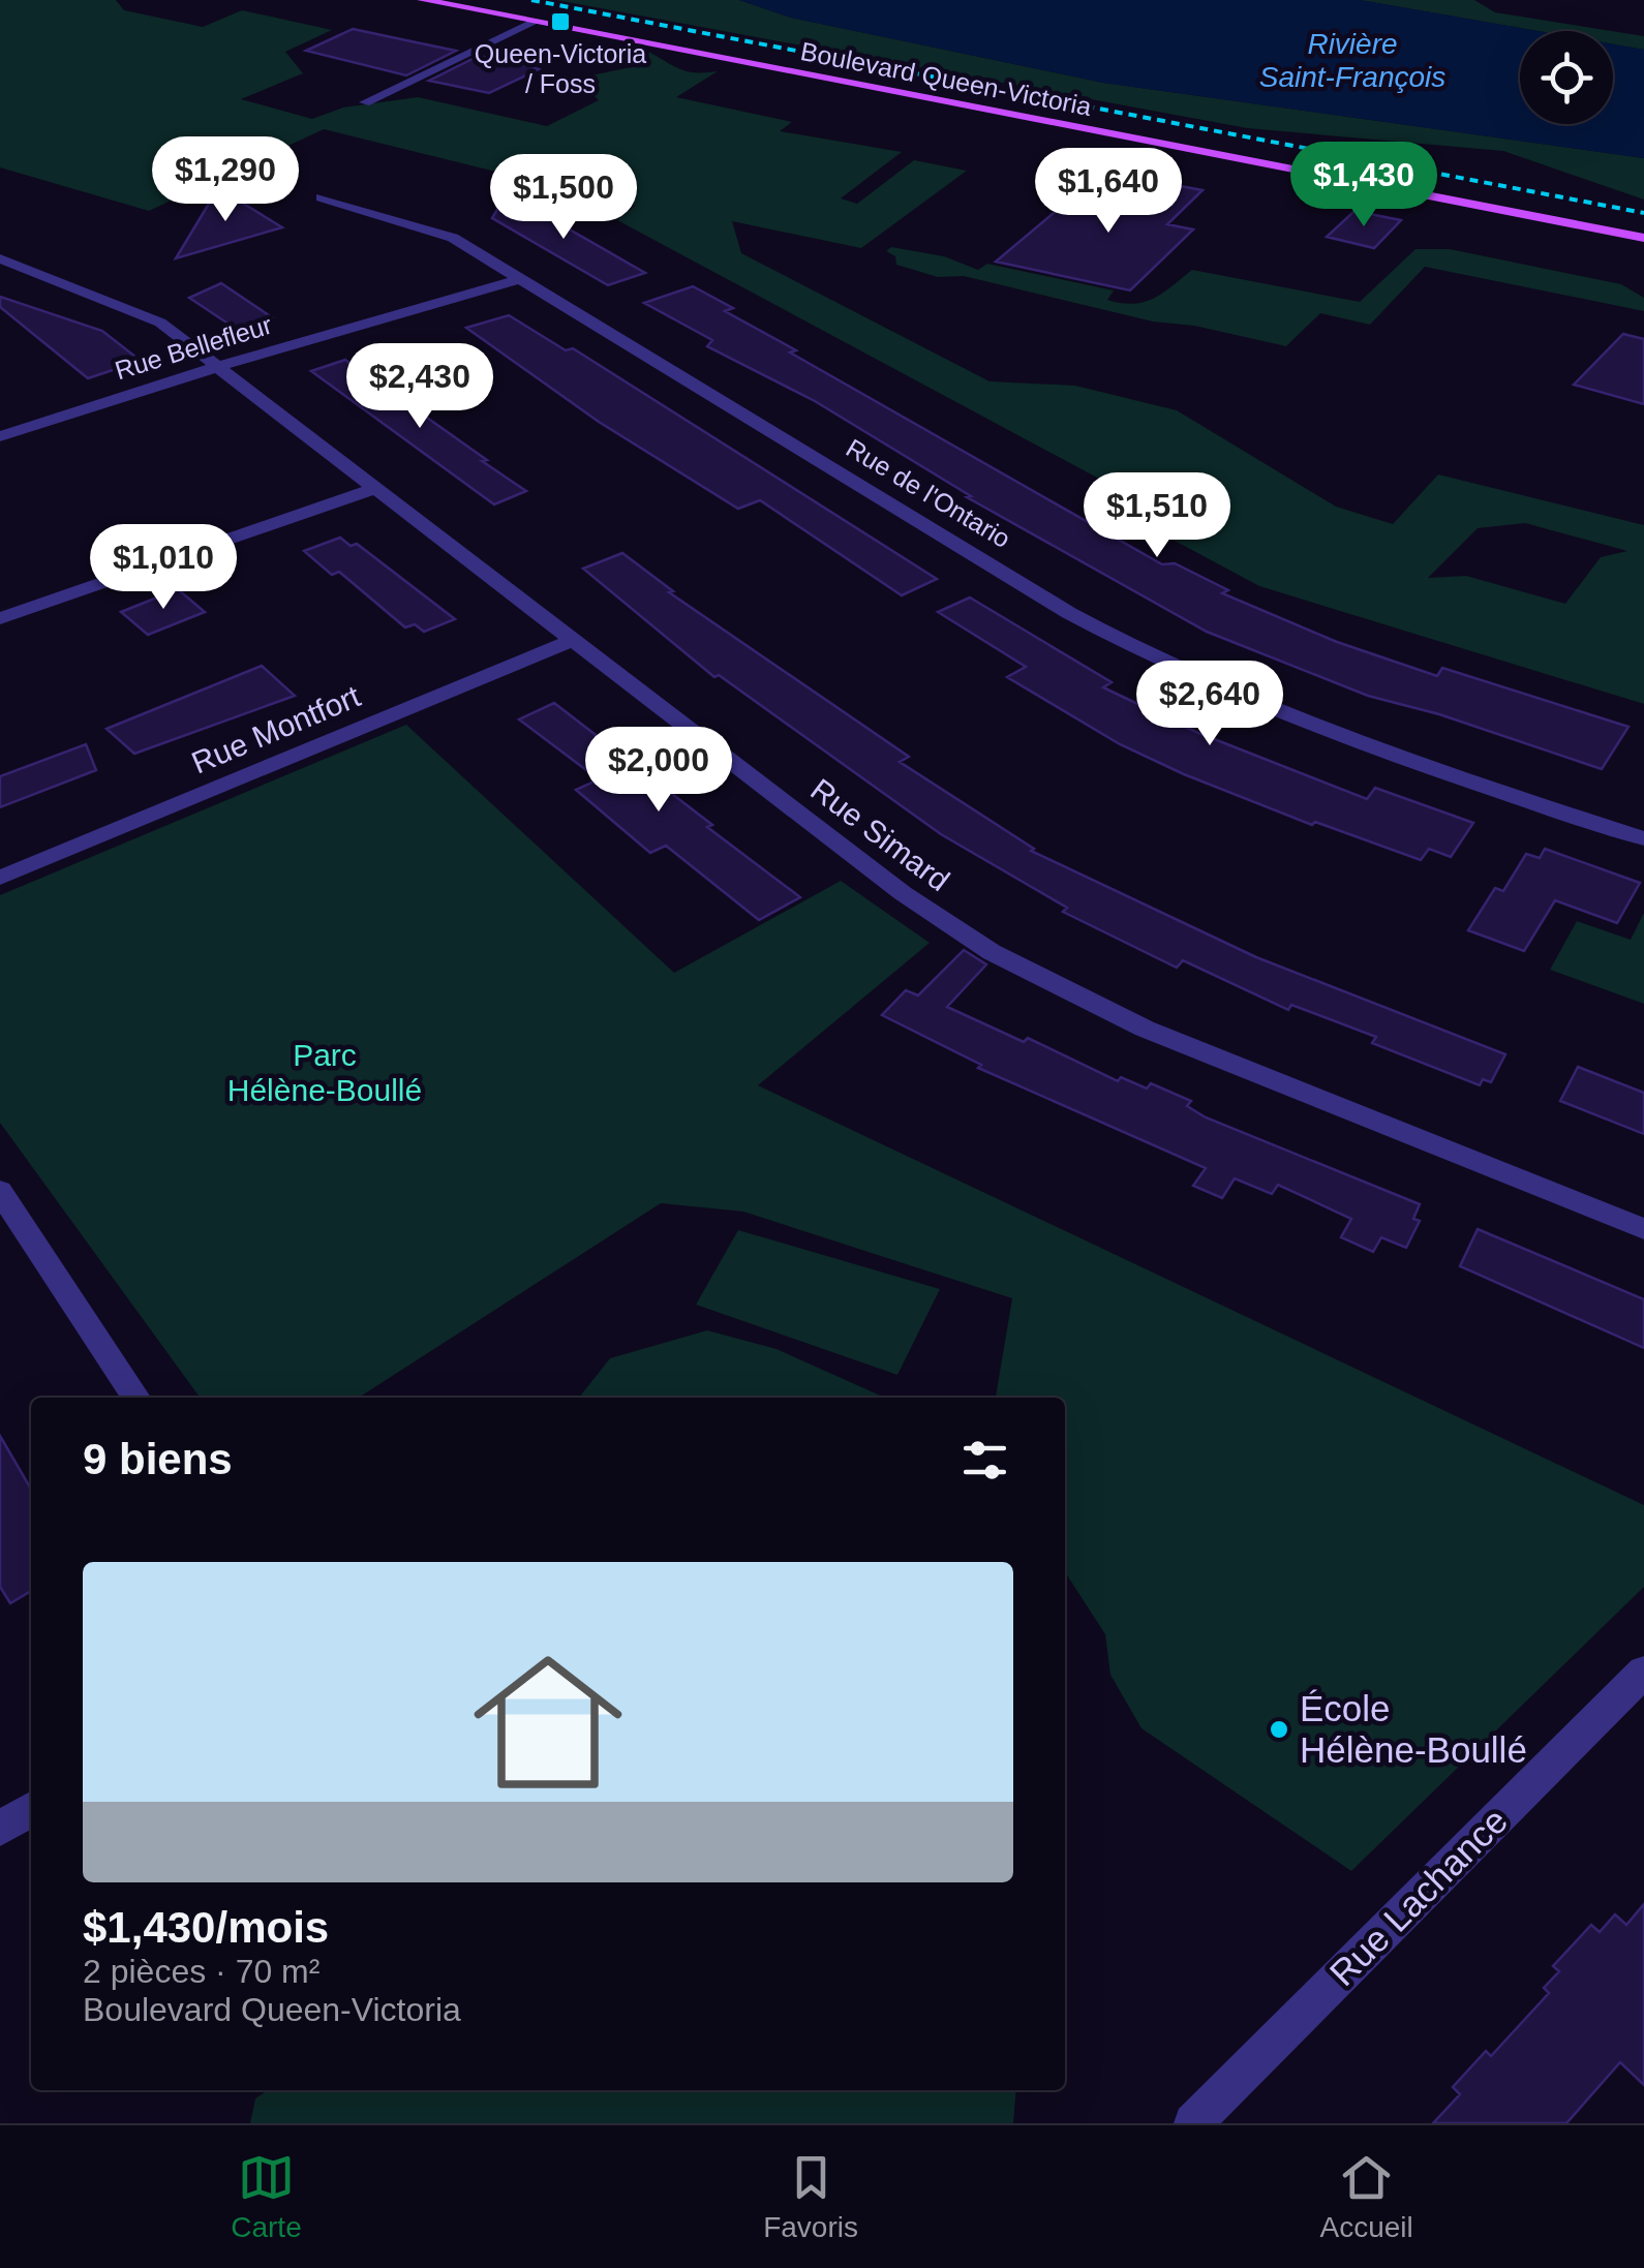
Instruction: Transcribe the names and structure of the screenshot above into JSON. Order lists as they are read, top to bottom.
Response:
{
  "streets": {
    "main road": ["Boulevard Queen-Victoria"],
    "street": [
      "Rue Bellefleur",
      "Rue de l'Ontario",
      "Rue Montfort",
      "Rue Simard",
      "Rue Lachance"
    ]
  },
  "crossings": [
    ["Rue Bellefleur", "Rue de l'Ontario"],
    ["Rue Bellefleur", "Rue Simard"],
    ["Rue Montfort", "Rue Simard"]
  ],
  "water": ["Rivière Saint-François"],
  "parks": ["Parc Hélène-Boullé"],
  "places": {
    "transit": ["Queen-Victoria / Foss"],
    "other": ["École Hélène-Boullé"]
  },
  "page": {
    "price": [
      "$1,290",
      "$1,430",
      "$1,640",
      "$1,500",
      "$2,430",
      "$1,510",
      "$1,010",
      "$2,640",
      "$2,000"
    ],
    "heading": "9 biens",
    "list": [
      {
        "name": "$1,430/mois",
        "note": "2 pièces · 70 m² · Boulevard Queen-Victoria"
      }
    ],
    "tabs": ["Carte", "Favoris", "Accueil"]
  }
}
